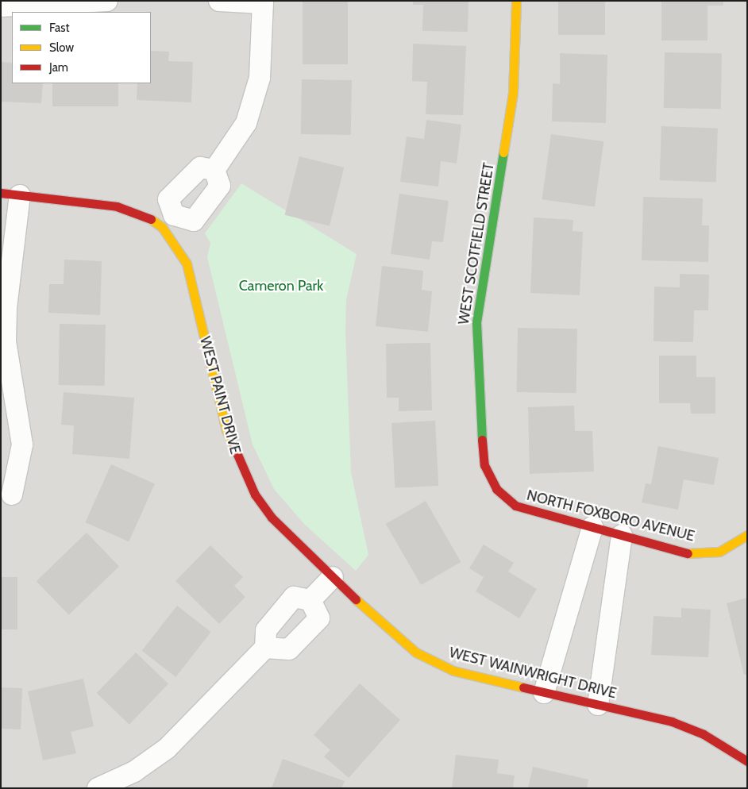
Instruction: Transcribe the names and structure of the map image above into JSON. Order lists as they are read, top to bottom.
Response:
{
  "streets": {
    "street": [
      "WEST SCOTFIELD STREET",
      "WEST PAINT DRIVE",
      "NORTH FOXBORO AVENUE",
      "WEST WAINWRIGHT DRIVE"
    ]
  },
  "crossings": [
    ["WEST SCOTFIELD STREET", "NORTH FOXBORO AVENUE"],
    ["WEST PAINT DRIVE", "WEST WAINWRIGHT DRIVE"]
  ],
  "parks": ["Cameron Park"],
  "legend": ["Fast", "Slow", "Jam"]
}
